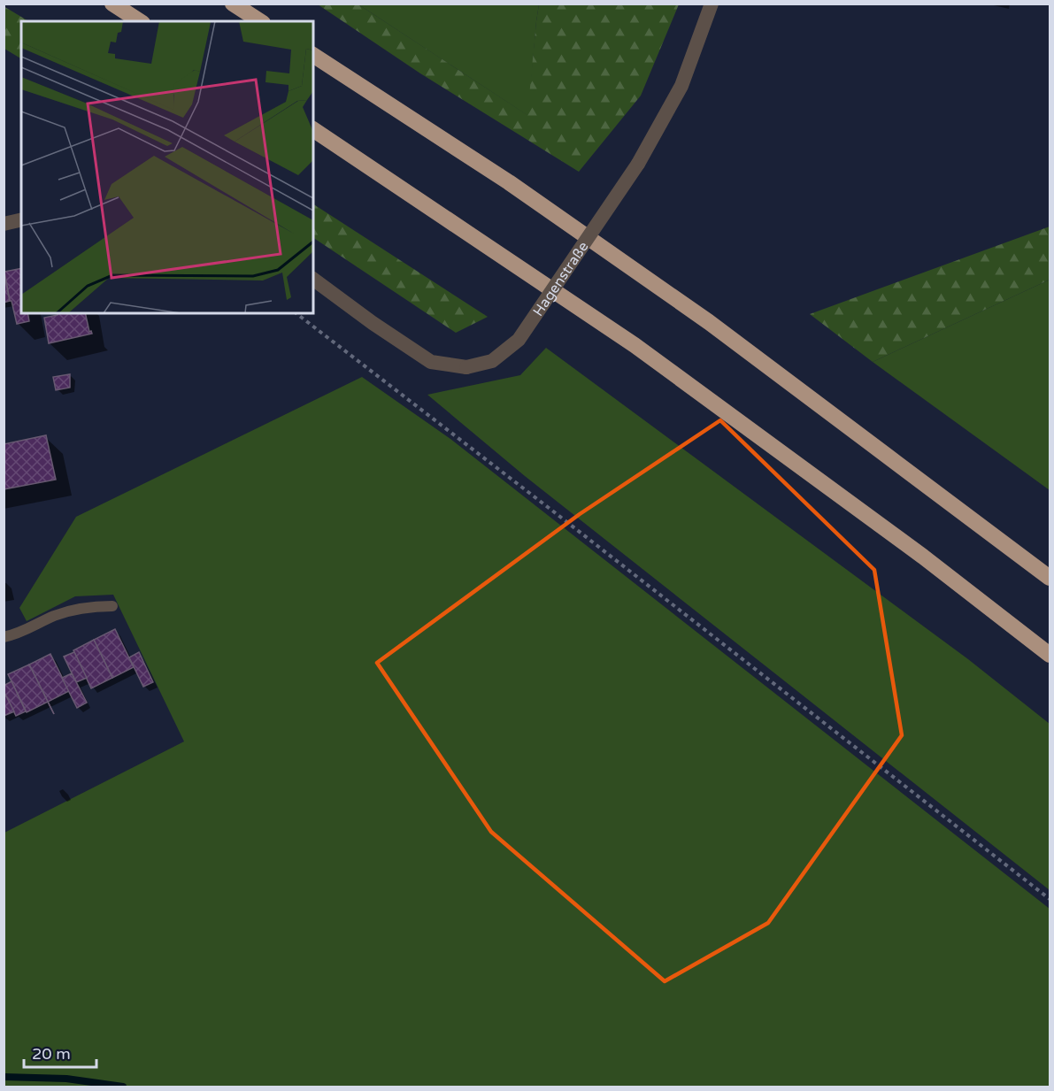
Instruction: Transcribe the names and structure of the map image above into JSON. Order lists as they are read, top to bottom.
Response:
{
  "streets": {
    "street": ["Hagenstraße"]
  },
  "scale_bar": "20 m"
}
